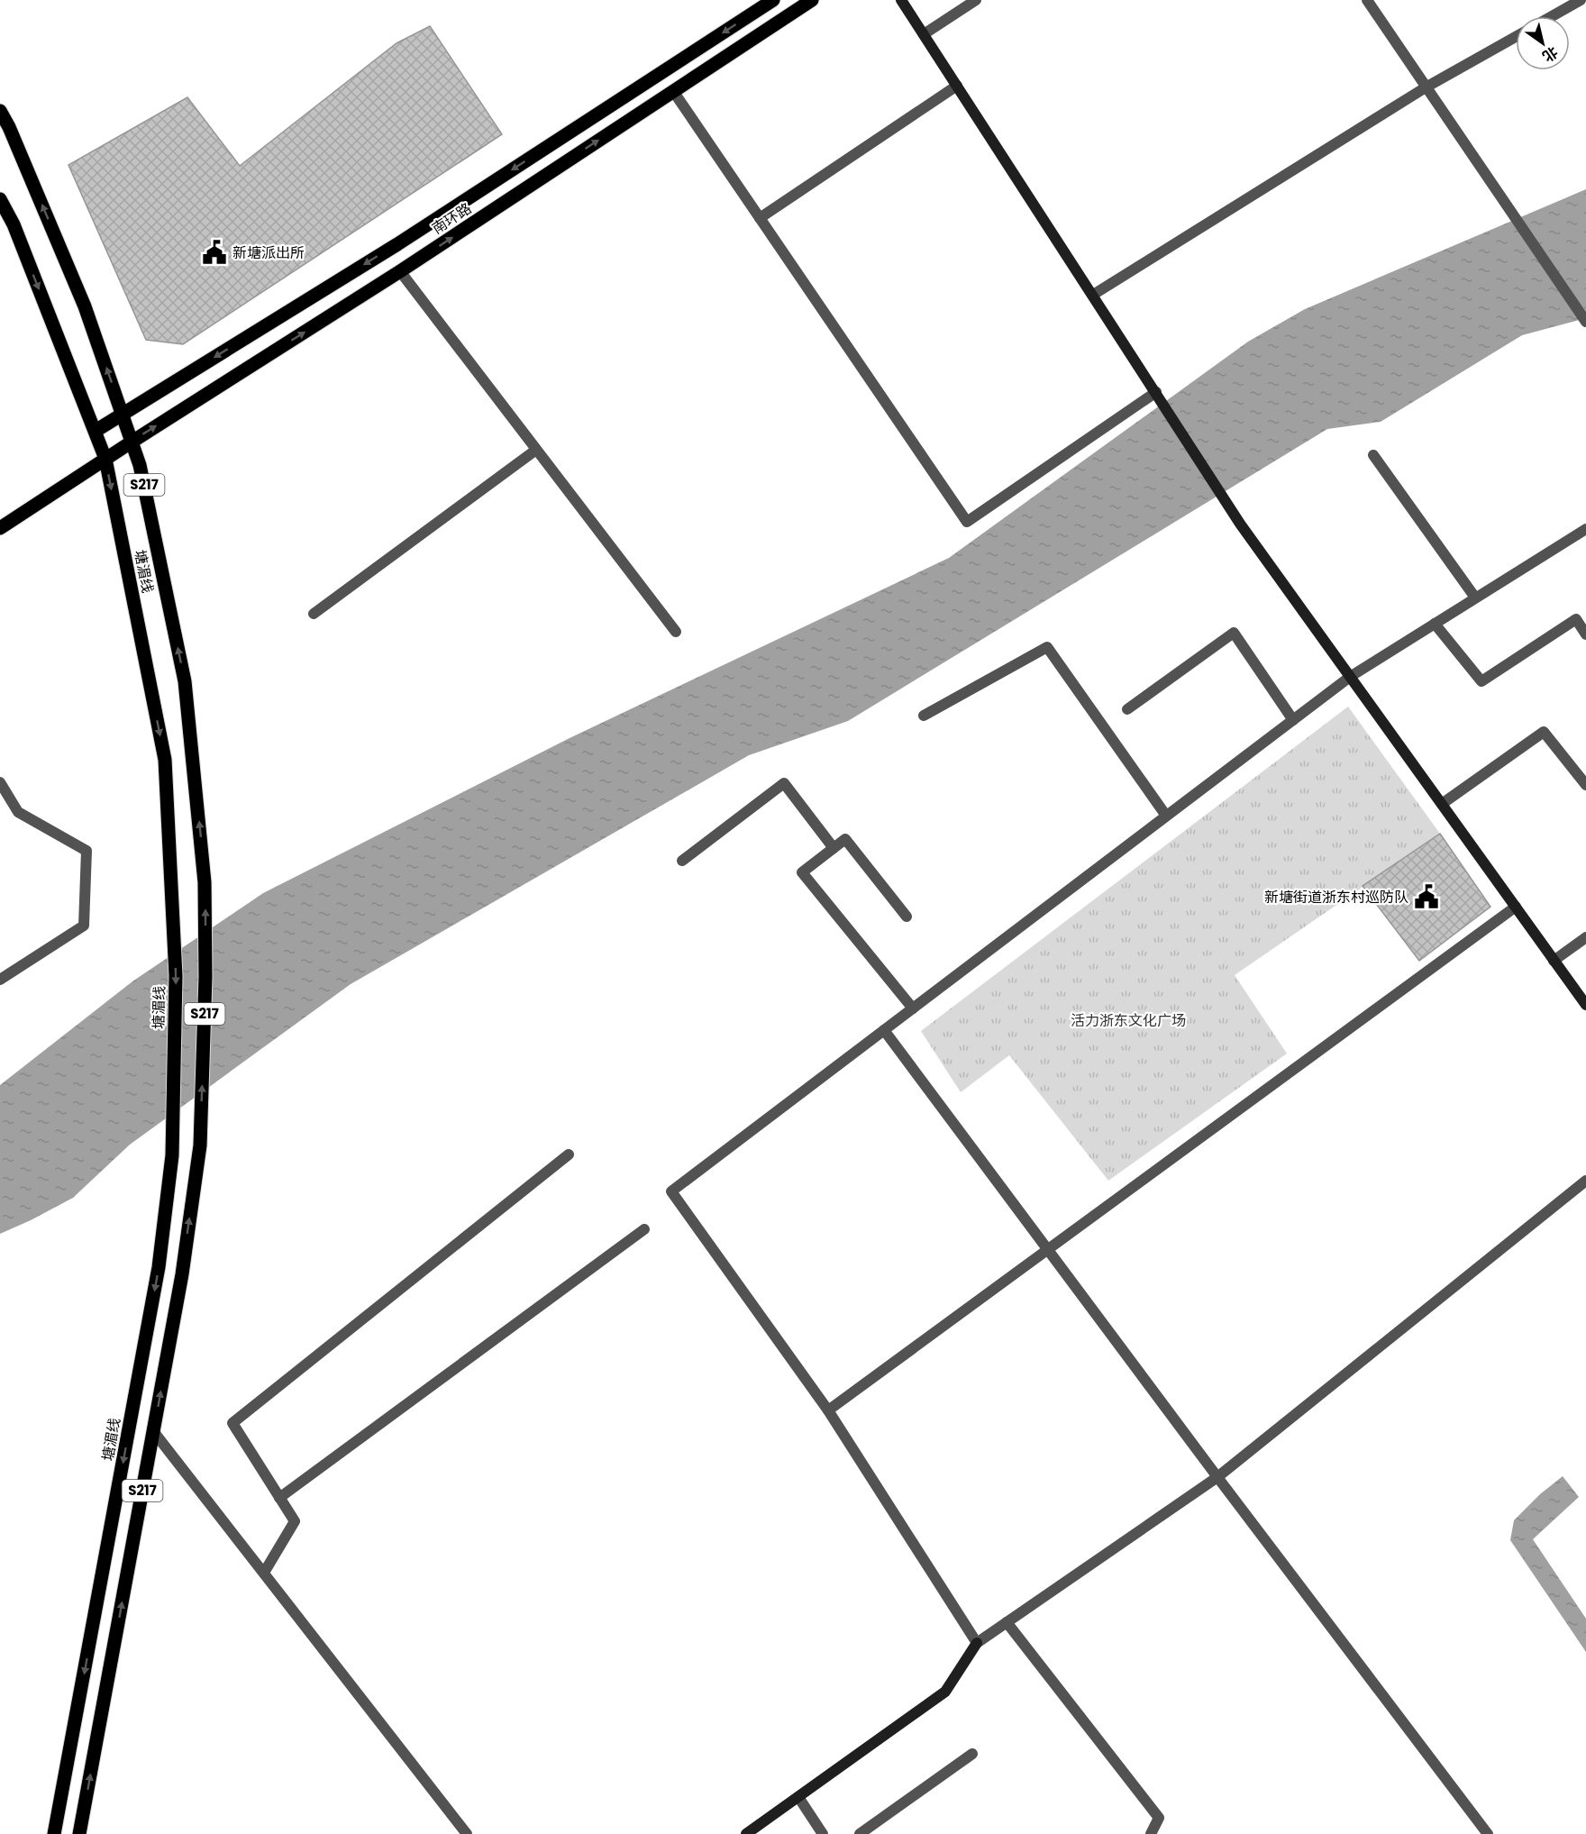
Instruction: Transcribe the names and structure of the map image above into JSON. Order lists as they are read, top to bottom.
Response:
{
  "streets": {
    "main road": ["南环路", "S217", "塘湄线"]
  },
  "crossings": [
    ["南环路", "S217"],
    ["南环路", "塘湄线"]
  ],
  "parks": ["活力浙东文化广场"],
  "places": {
    "public building": ["新塘派出所", "新塘街道浙东村巡防队"]
  },
  "north": "bottom right"
}
